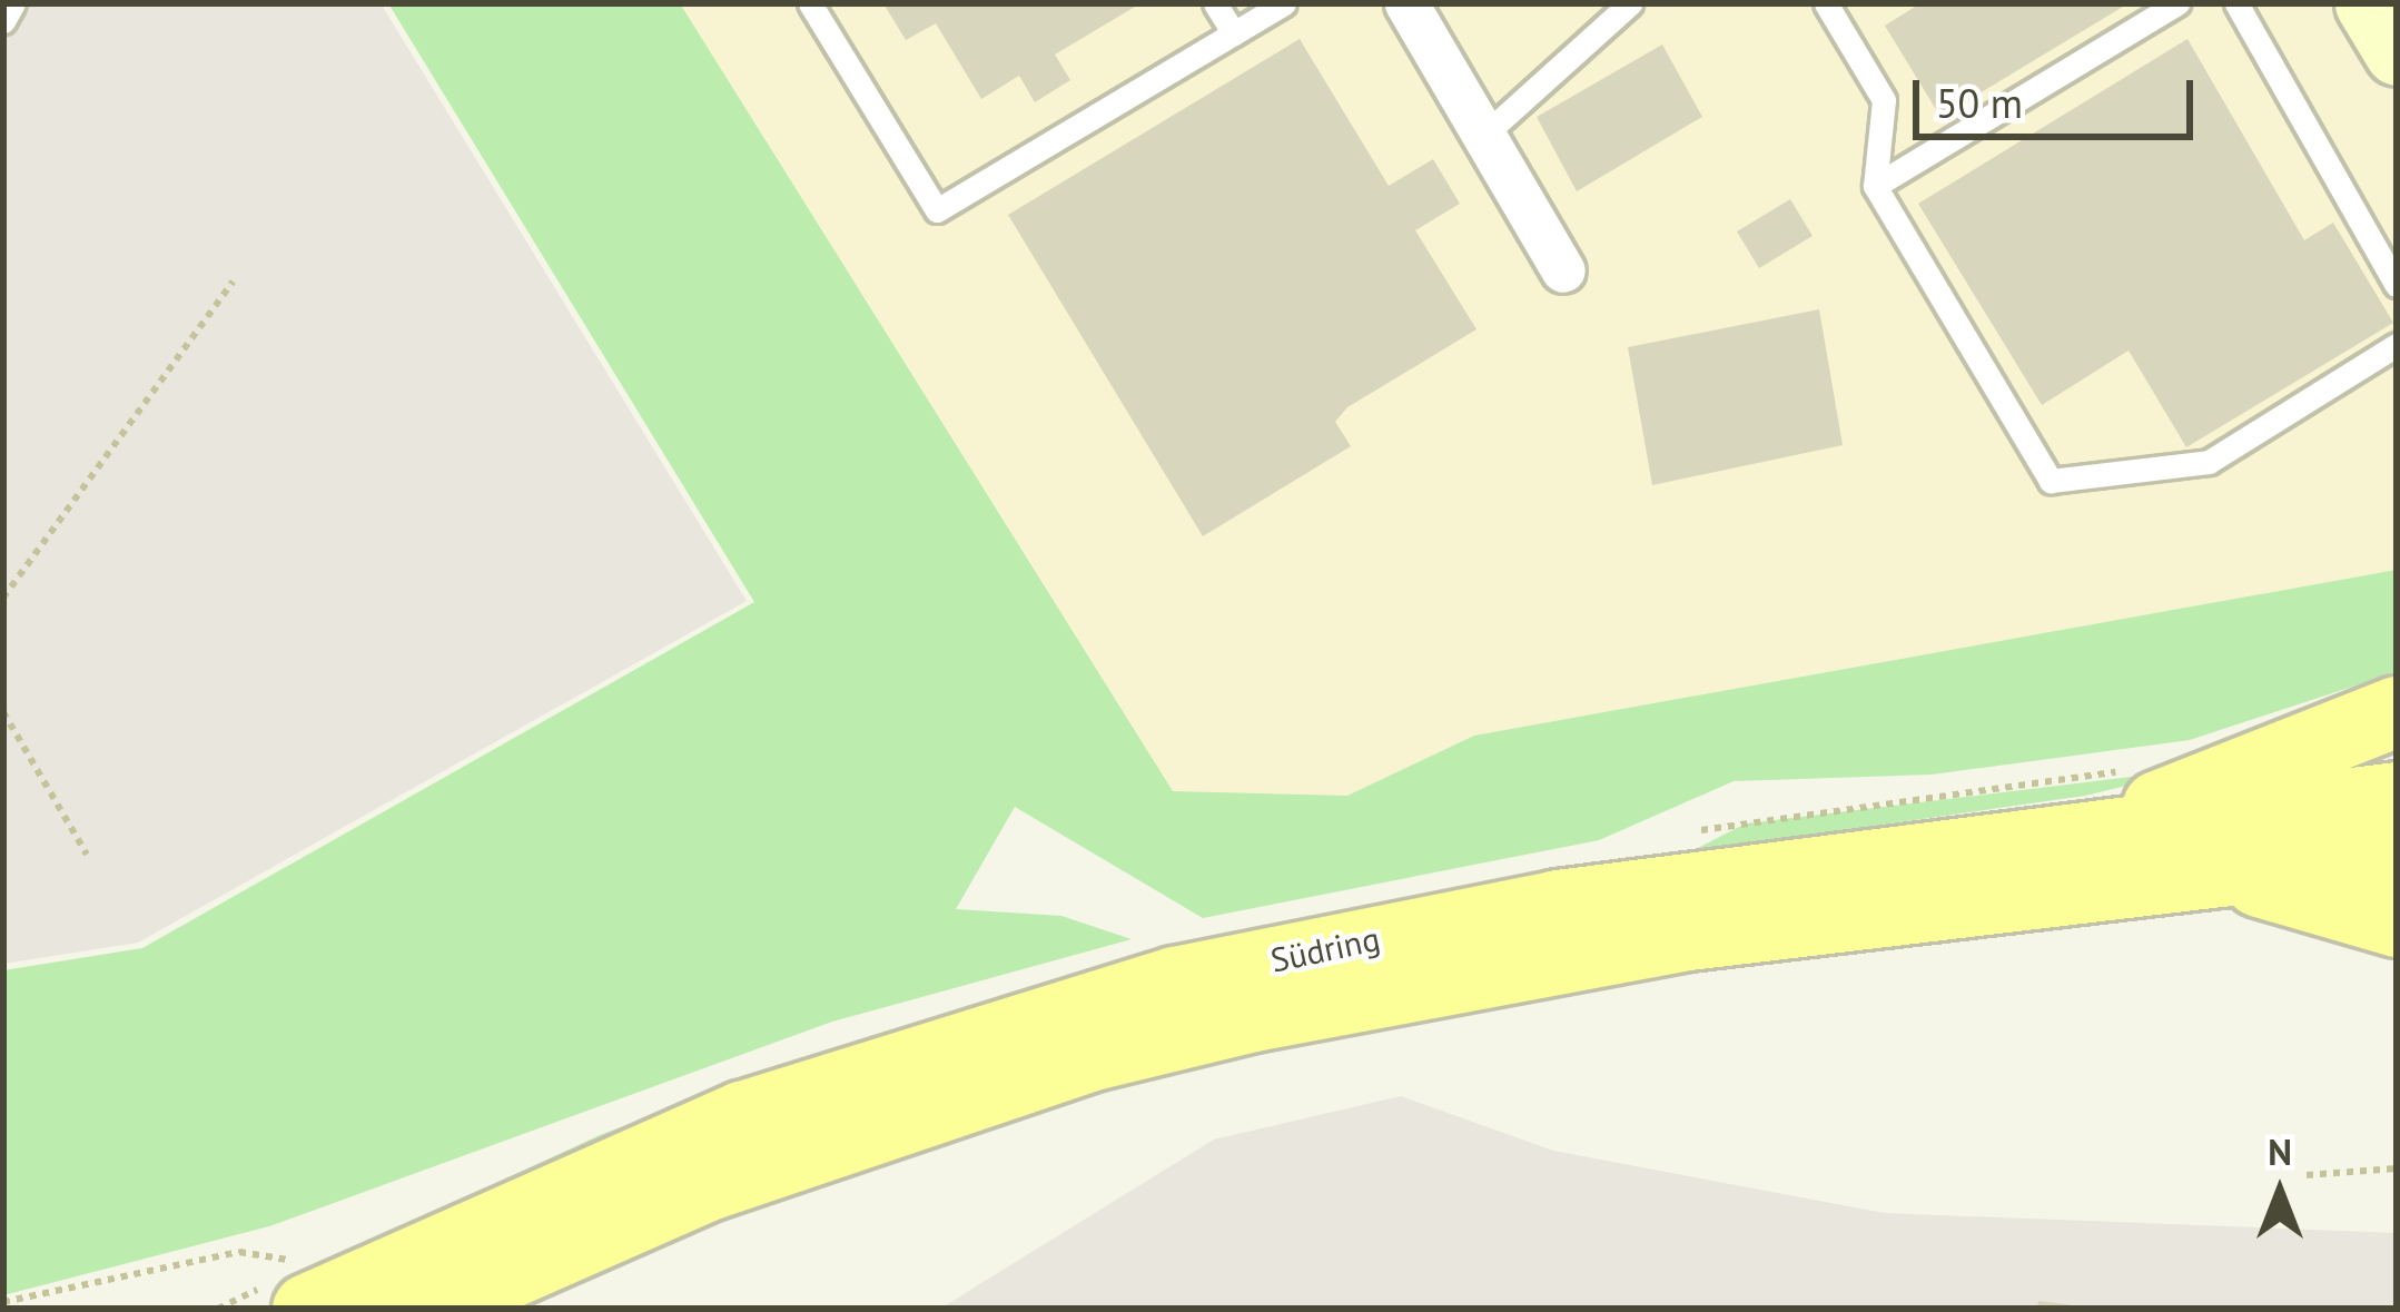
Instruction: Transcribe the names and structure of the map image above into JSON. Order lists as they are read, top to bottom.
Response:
{
  "streets": {
    "main road": ["Südring"]
  },
  "scale_bar": "50 m",
  "north": "top"
}
